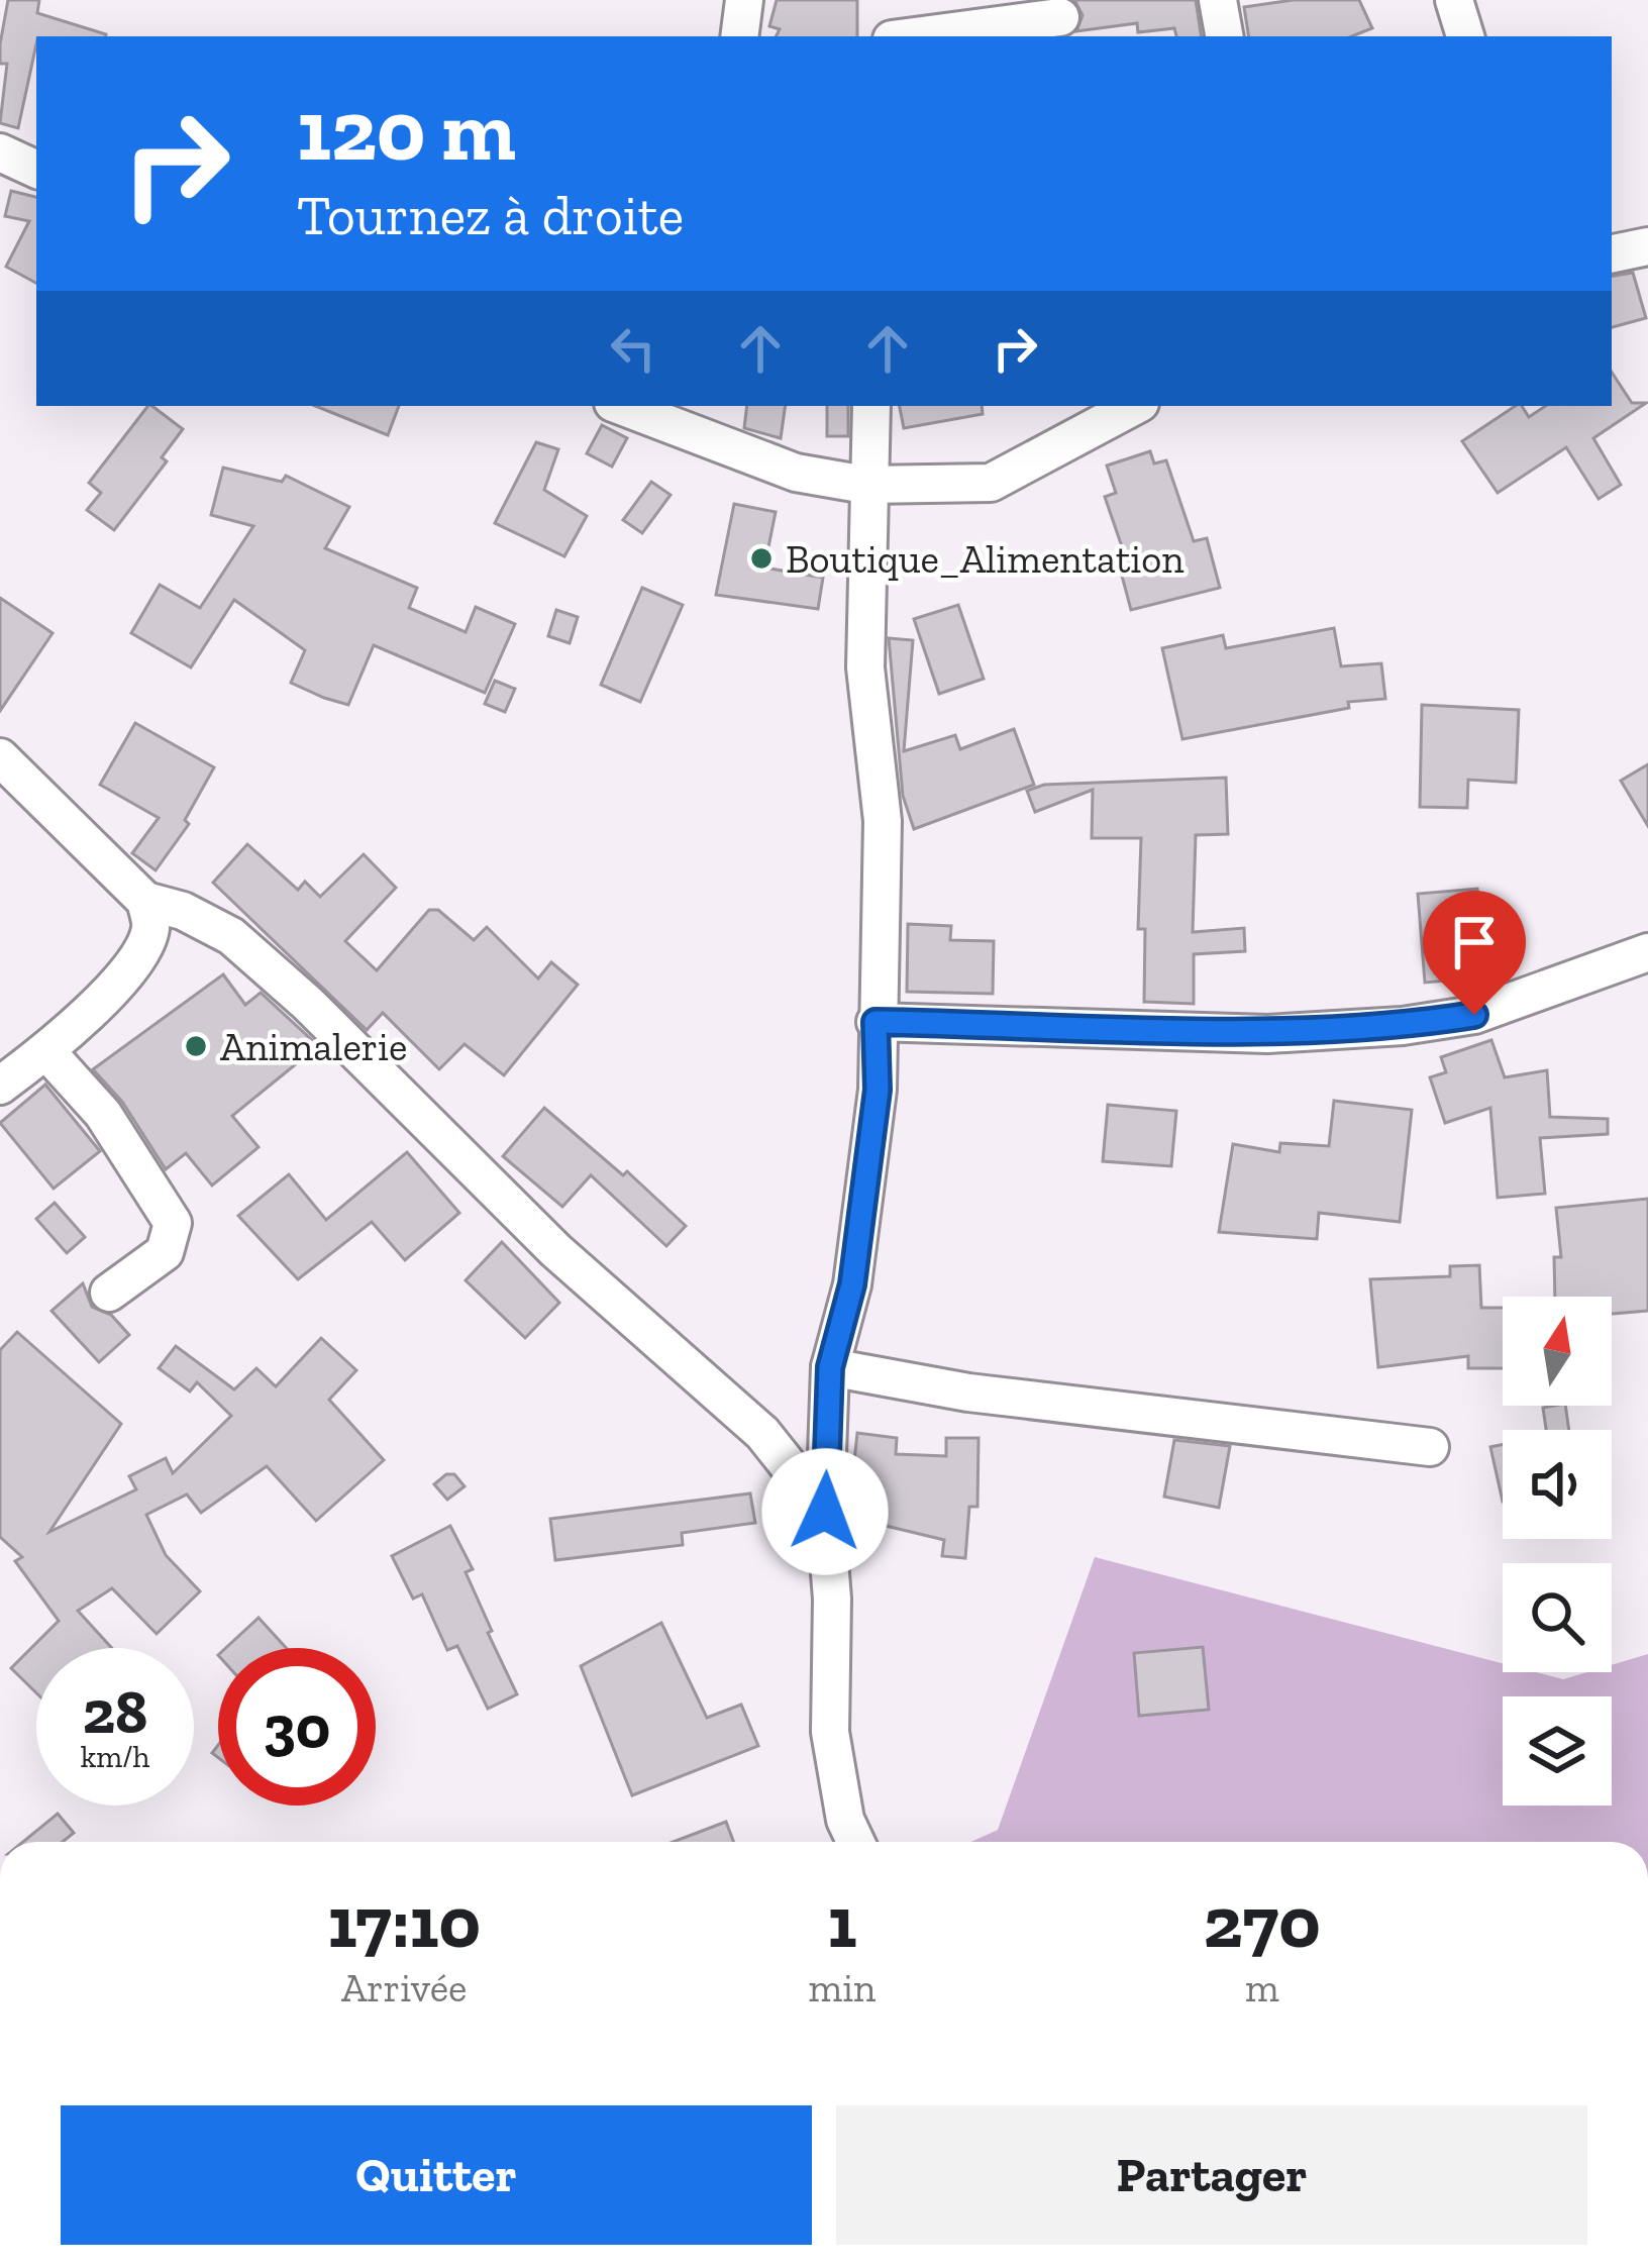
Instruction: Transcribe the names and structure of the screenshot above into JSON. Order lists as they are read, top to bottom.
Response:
{
  "places": ["Boutique_Alimentation", "Animalerie"],
  "north": "top",
  "page": {
    "turn": ["120 m", "Tournez à droite"],
    "speed": "28 km/h",
    "limit": "30",
    "eta": [
      "17:10",
      "Arrivée",
      "1",
      "min",
      "270",
      "m"
    ],
    "buttons": ["Quitter", "Partager"]
  }
}
